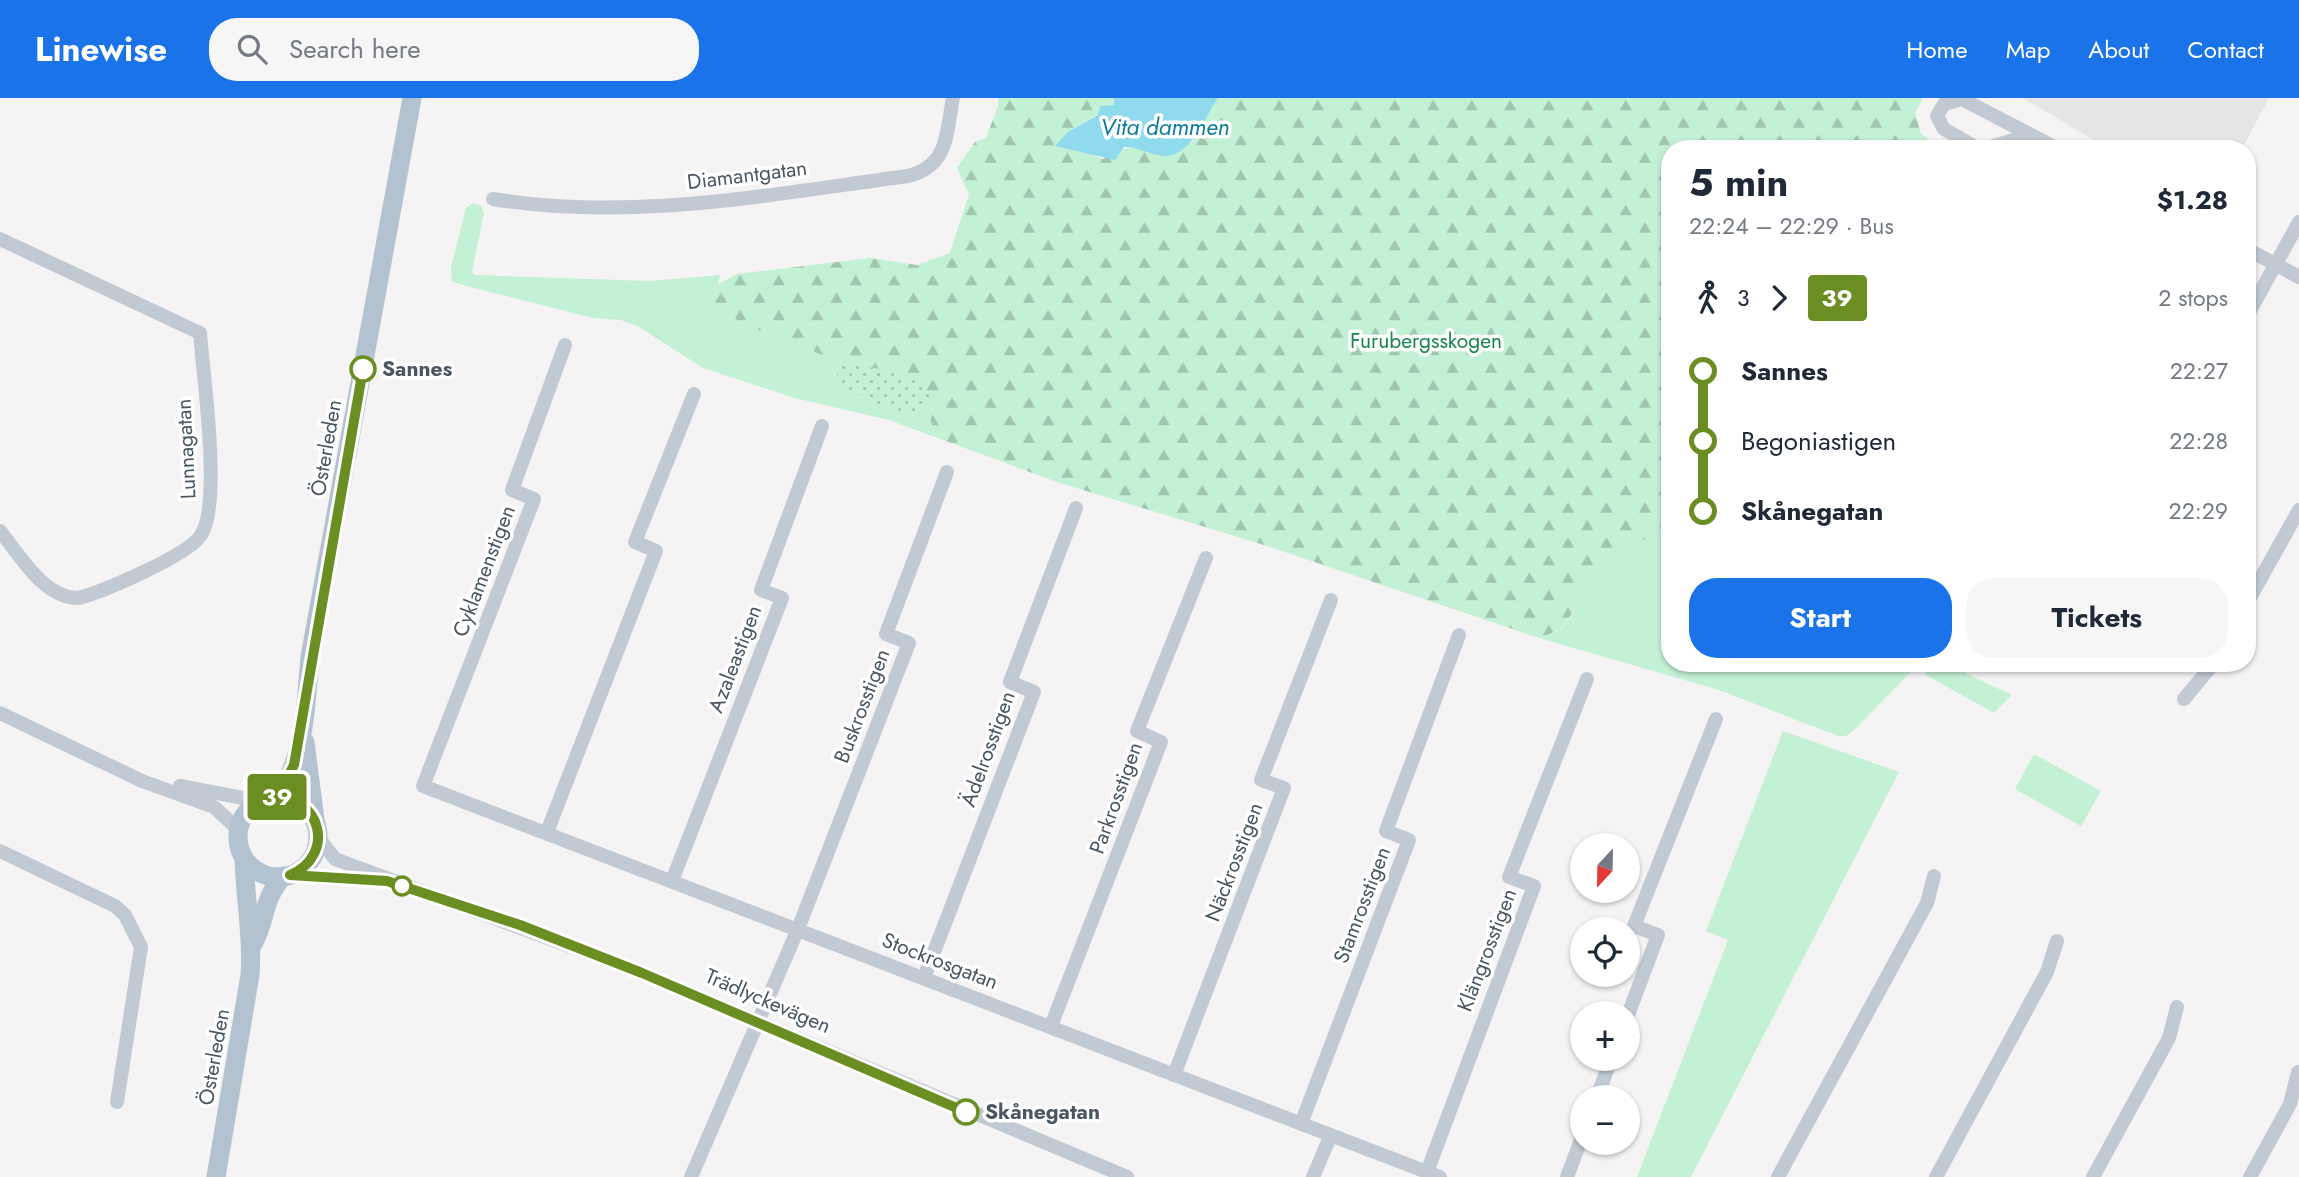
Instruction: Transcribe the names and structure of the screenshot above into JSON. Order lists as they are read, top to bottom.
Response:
{
  "streets": {
    "main road": ["Österleden", "Trädlyckevägen"],
    "street": [
      "Diamantgatan",
      "Lunnagatan",
      "Cyklamenstigen",
      "Azaleastigen",
      "Buskrosstigen",
      "Ädelrosstigen",
      "Parkrosstigen",
      "Näckrosstigen",
      "Stamrosstigen",
      "Klängrosstigen",
      "Stockrosgatan"
    ]
  },
  "crossings": [
    ["Österleden", "Trädlyckevägen"],
    ["Cyklamenstigen", "Stockrosgatan"],
    ["Azaleastigen", "Stockrosgatan"],
    ["Buskrosstigen", "Stockrosgatan"],
    ["Ädelrosstigen", "Stockrosgatan"],
    ["Parkrosstigen", "Stockrosgatan"],
    ["Näckrosstigen", "Stockrosgatan"],
    ["Stamrosstigen", "Stockrosgatan"],
    ["Klängrosstigen", "Stockrosgatan"]
  ],
  "water": ["Vita dammen"],
  "parks": ["Furubergsskogen"],
  "places": ["Sannes", "Skånegatan"],
  "lines": ["bus line 39"],
  "north": "bottom",
  "page": {
    "header": "Linewise",
    "search": "Search here",
    "nav": [
      "Home",
      "Map",
      "About",
      "Contact"
    ],
    "on_map": "39",
    "heading": ["5 min", "22:24 – 22:29 · Bus", "$1.28"],
    "legs": ["3", "39", "2 stops"],
    "list": [
      {
        "name": "Sannes",
        "value": "22:27"
      },
      {
        "name": "Begoniastigen",
        "value": "22:28"
      },
      {
        "name": "Skånegatan",
        "value": "22:29"
      }
    ],
    "buttons": ["Start", "Tickets"],
    "map_buttons": ["+", "−"]
  }
}
